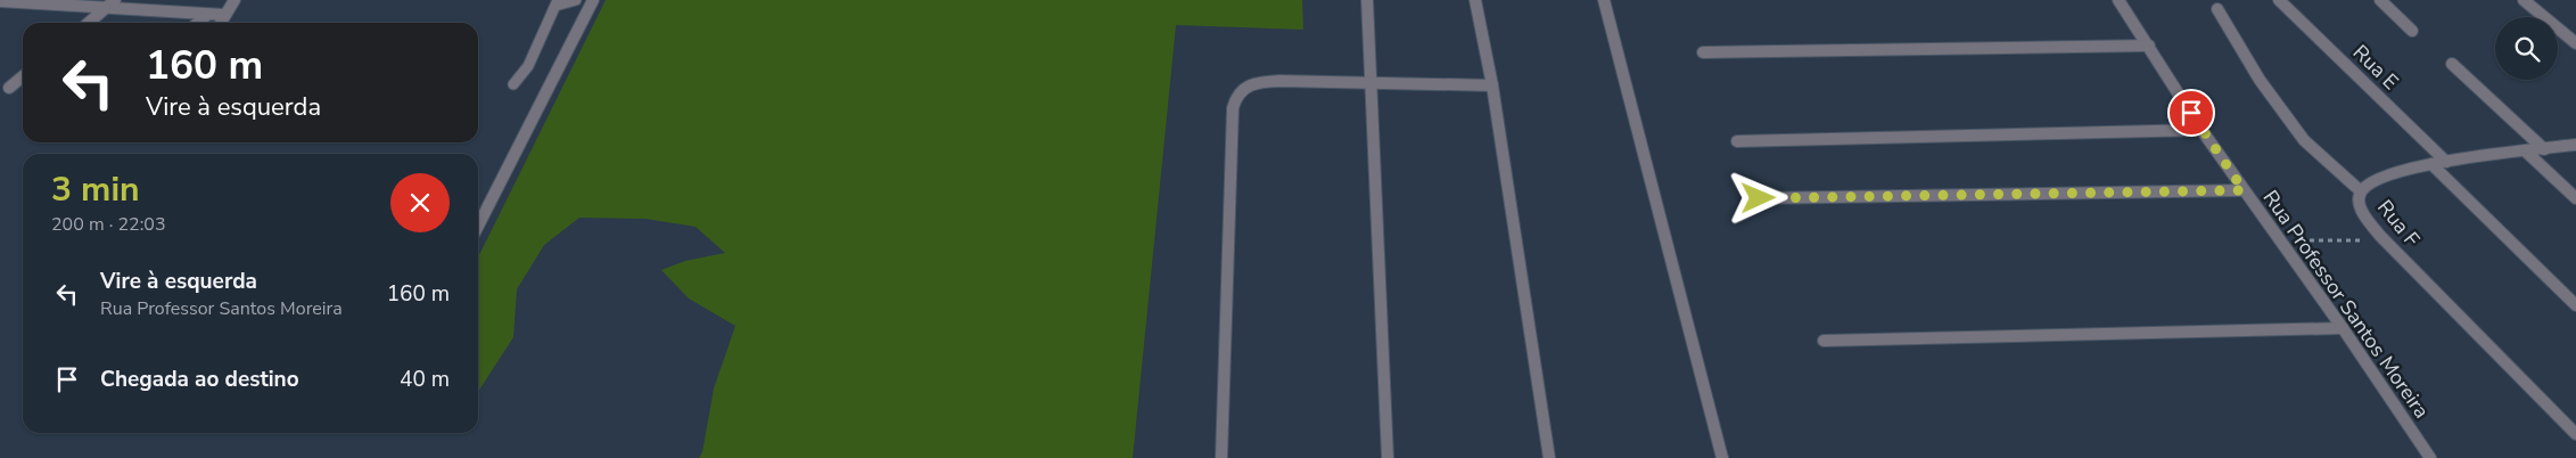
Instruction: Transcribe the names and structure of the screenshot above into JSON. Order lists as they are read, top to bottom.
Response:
{
  "streets": {
    "street": ["Rua E", "Rua F", "Rua Professor Santos Moreira"]
  },
  "crossings": [
    ["Rua E", "Rua F"]
  ],
  "page": {
    "turn": ["160 m", "Vire à esquerda"],
    "heading": ["3 min", "200 m · 22:03"],
    "list": [
      {
        "name": "Vire à esquerda",
        "note": "Rua Professor Santos Moreira",
        "value": "160 m"
      },
      {
        "name": "Chegada ao destino",
        "value": "40 m"
      }
    ]
  }
}
